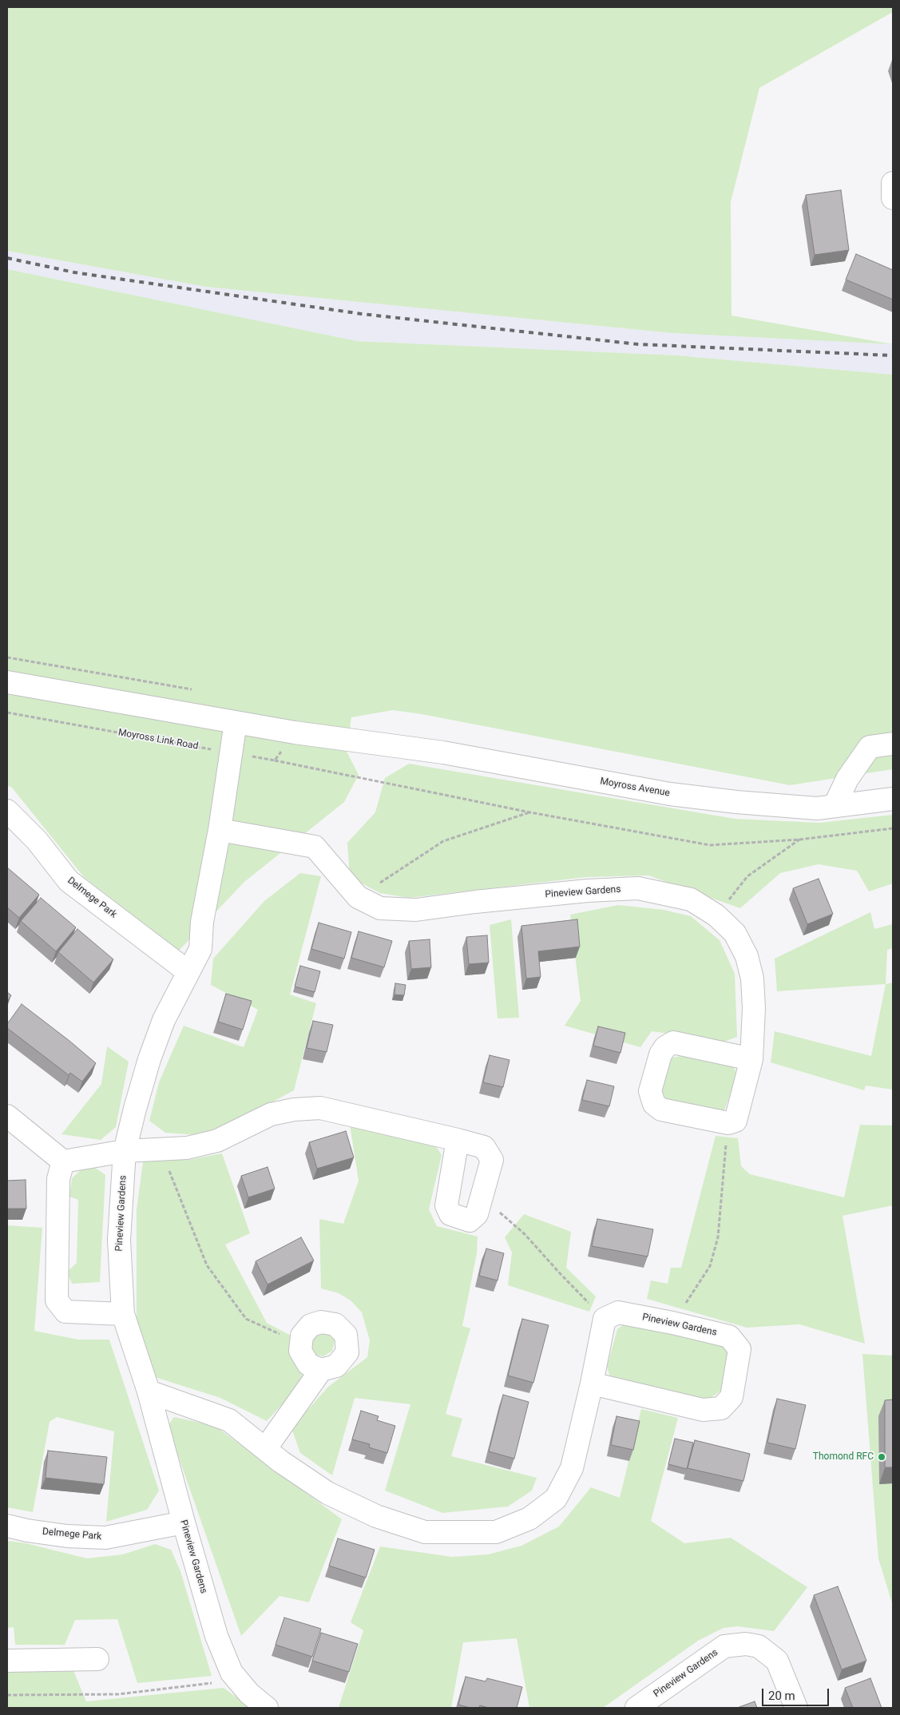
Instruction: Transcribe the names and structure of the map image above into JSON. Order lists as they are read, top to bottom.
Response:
{
  "streets": {
    "street": ["Moyross Avenue", "Pineview Gardens", "Delmege Park"],
    "path": ["Moyross Link Road"]
  },
  "crossings": [
    ["Pineview Gardens", "Delmege Park"]
  ],
  "places": ["Thomond RFC"],
  "scale_bar": "20 m"
}
